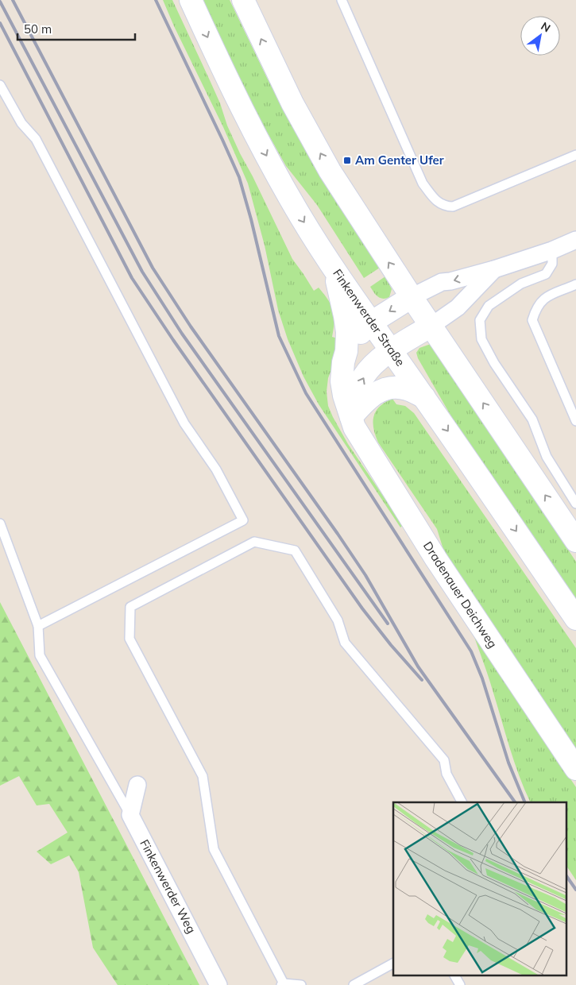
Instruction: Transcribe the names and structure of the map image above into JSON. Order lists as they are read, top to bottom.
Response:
{
  "streets": {
    "main road": ["Finkenwerder Straße", "Dradenauer Deichweg"],
    "street": ["Finkenwerder Weg"]
  },
  "crossings": [
    ["Finkenwerder Straße", "Dradenauer Deichweg"]
  ],
  "places": {
    "transit": ["Am Genter Ufer"]
  },
  "scale_bar": "50 m",
  "north": "top right"
}
